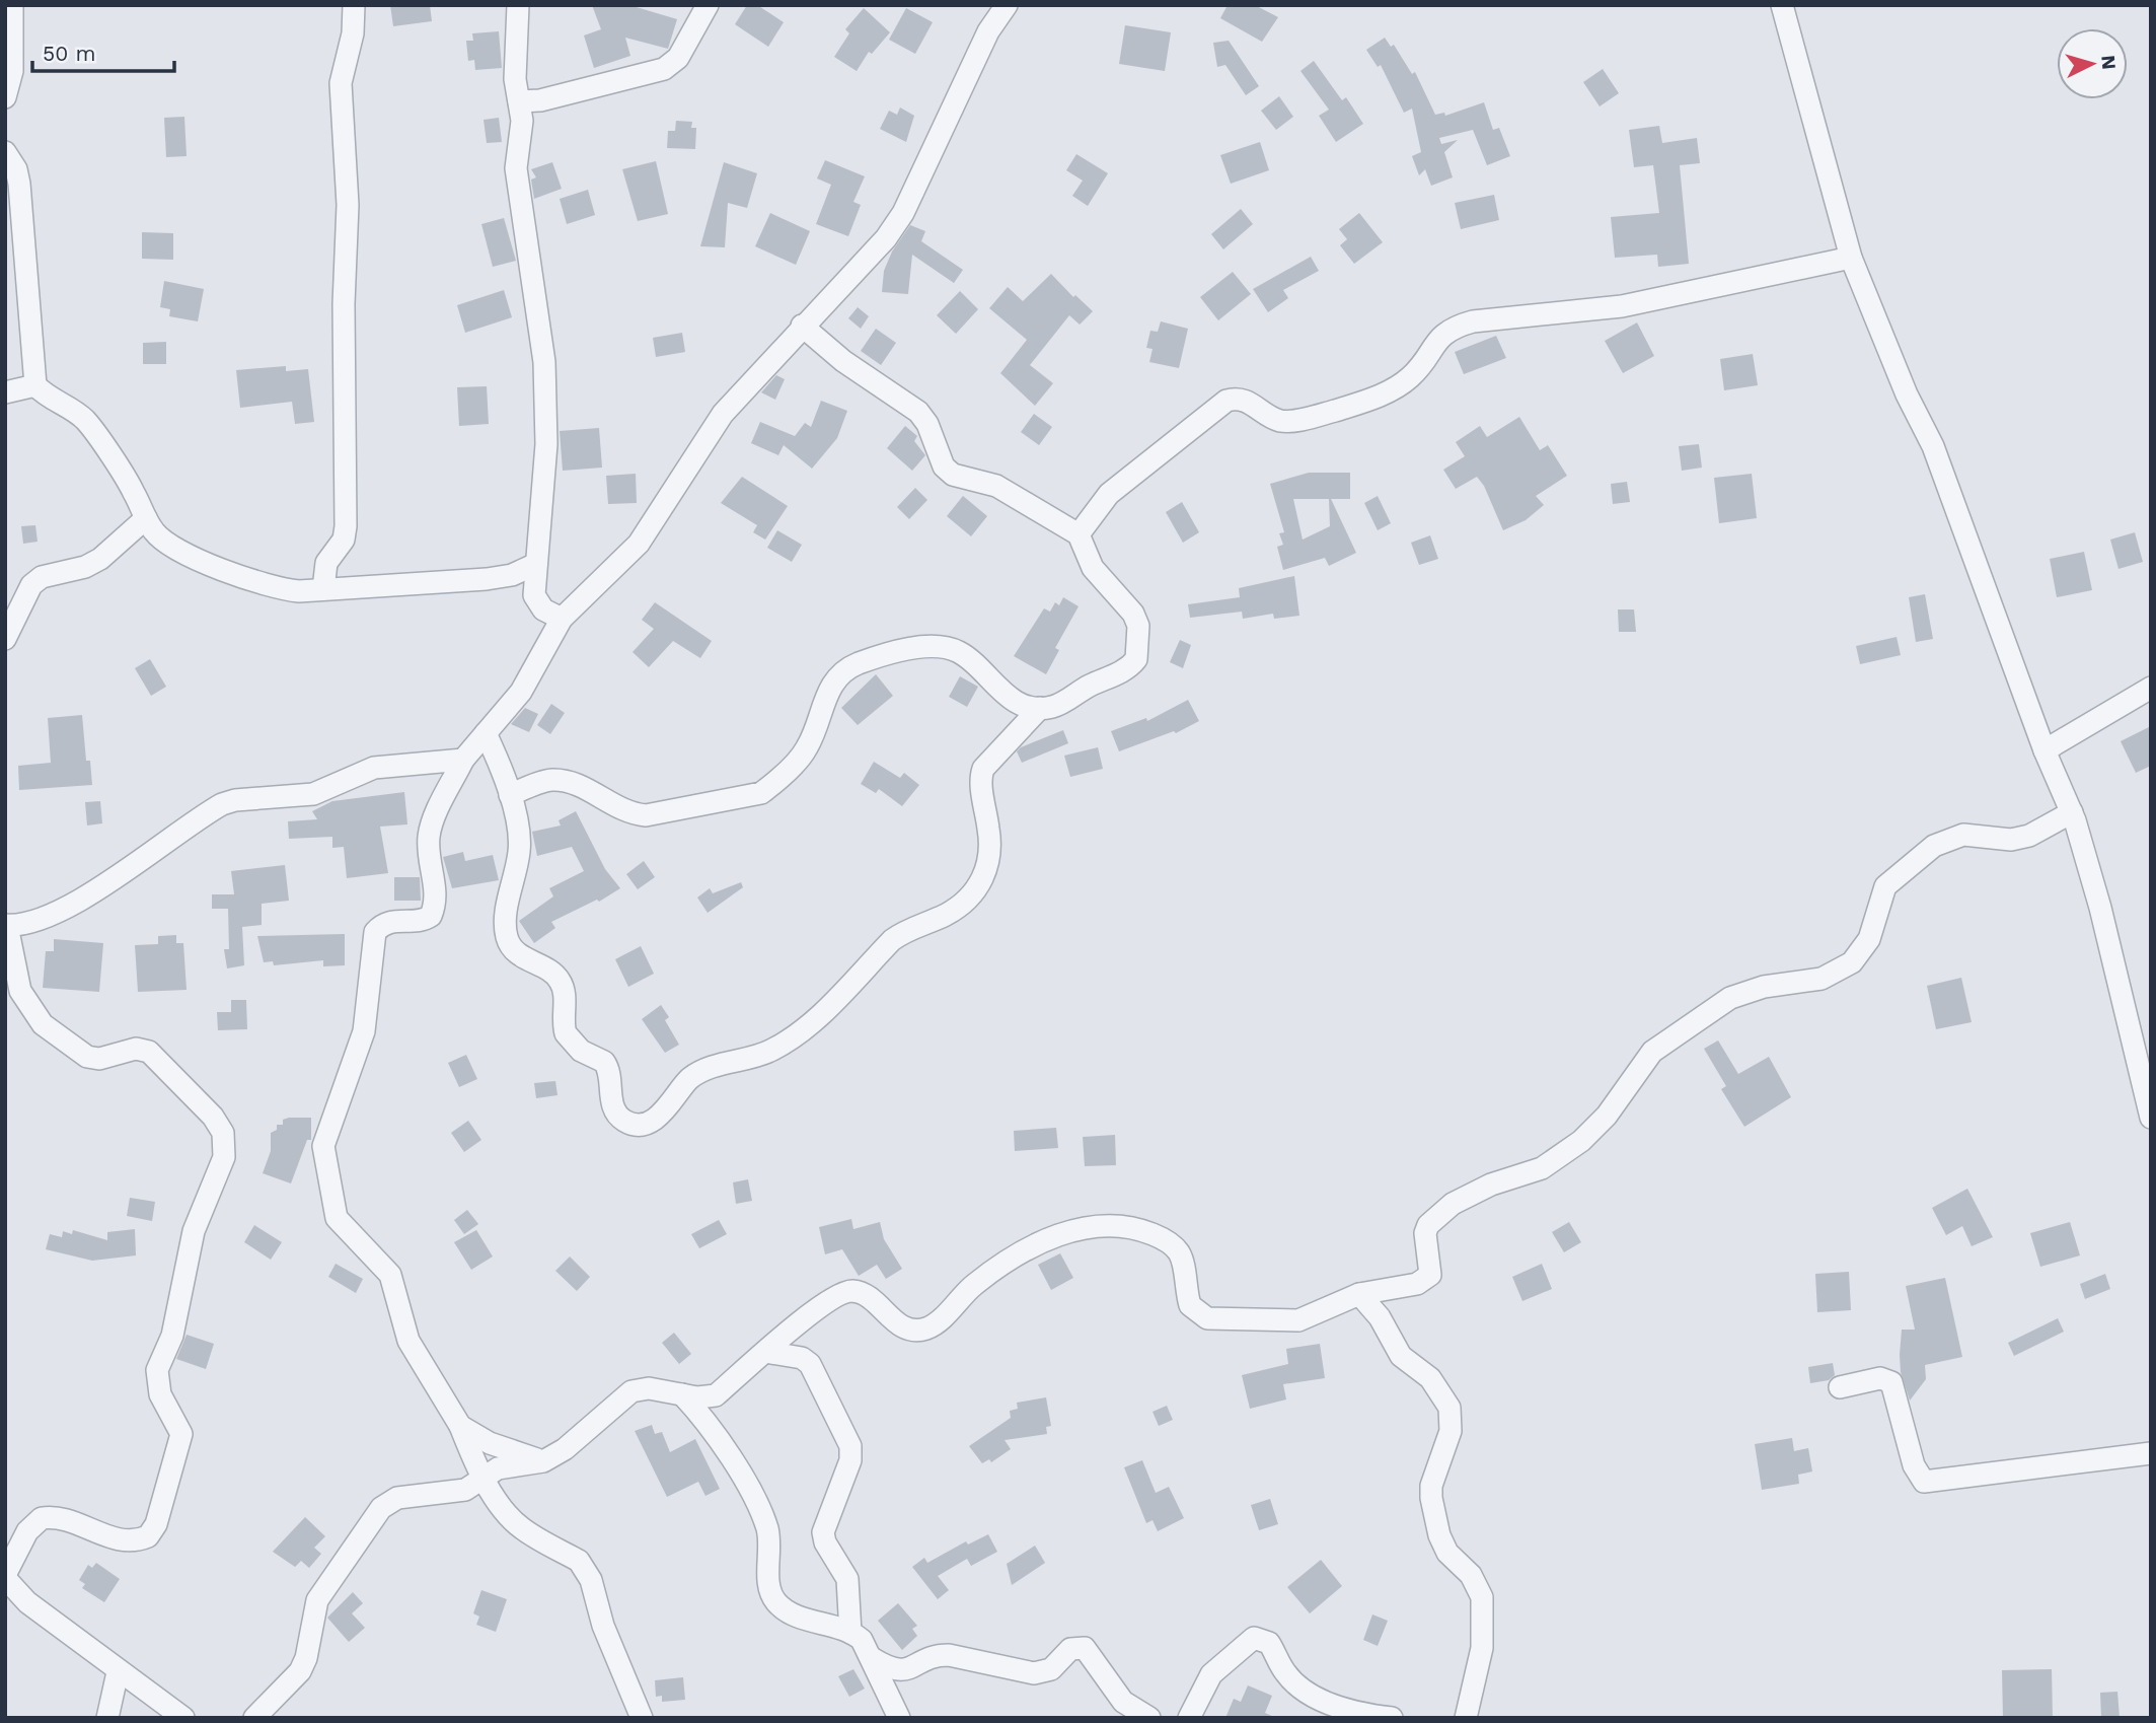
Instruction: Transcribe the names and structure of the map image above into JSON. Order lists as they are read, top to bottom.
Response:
{
  "scale_bar": "50 m",
  "north": "right"
}
